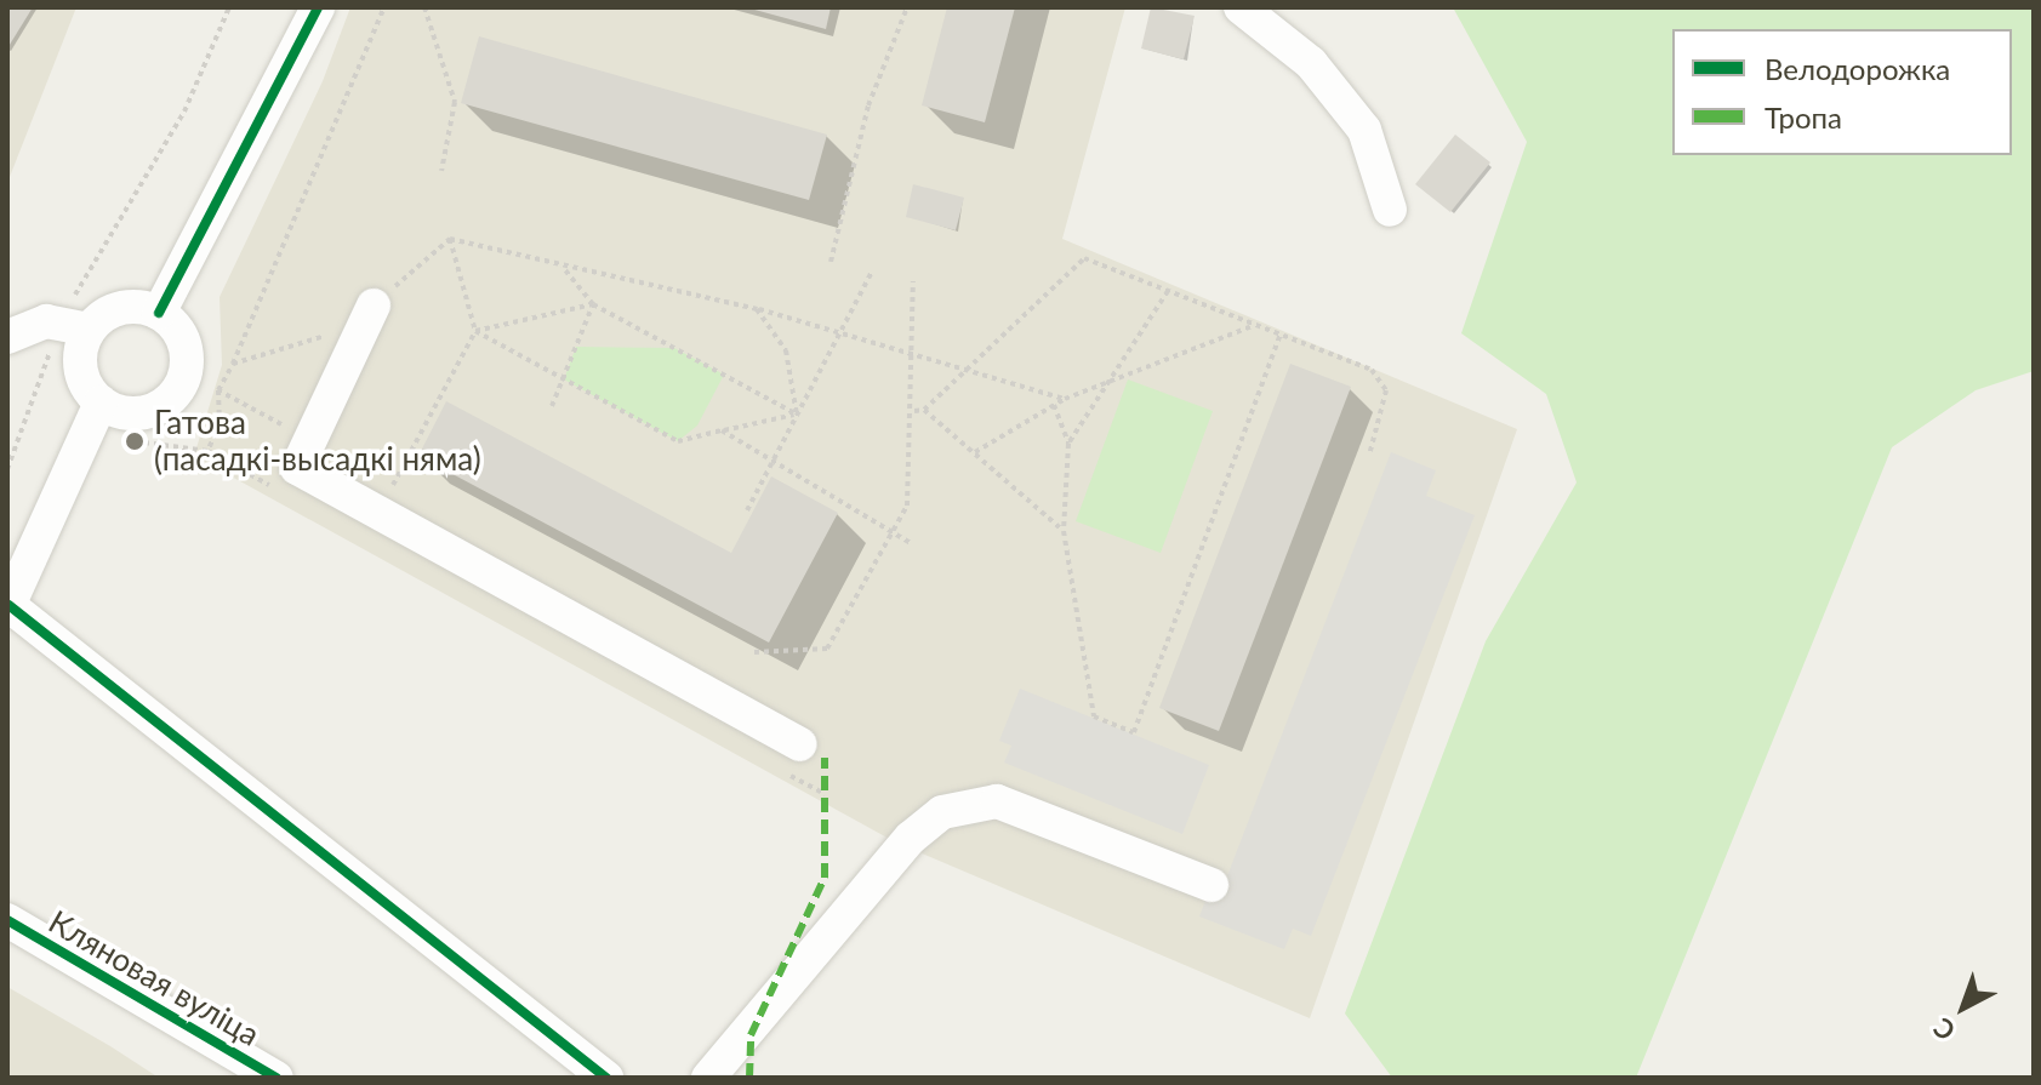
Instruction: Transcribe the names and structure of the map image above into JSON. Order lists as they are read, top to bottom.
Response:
{
  "streets": {
    "street": ["Кляновая вуліца"]
  },
  "places": ["Гатова (пасадкі-высадкі няма)"],
  "legend": ["Велодорожка", "Тропа"],
  "north": "bottom left"
}
